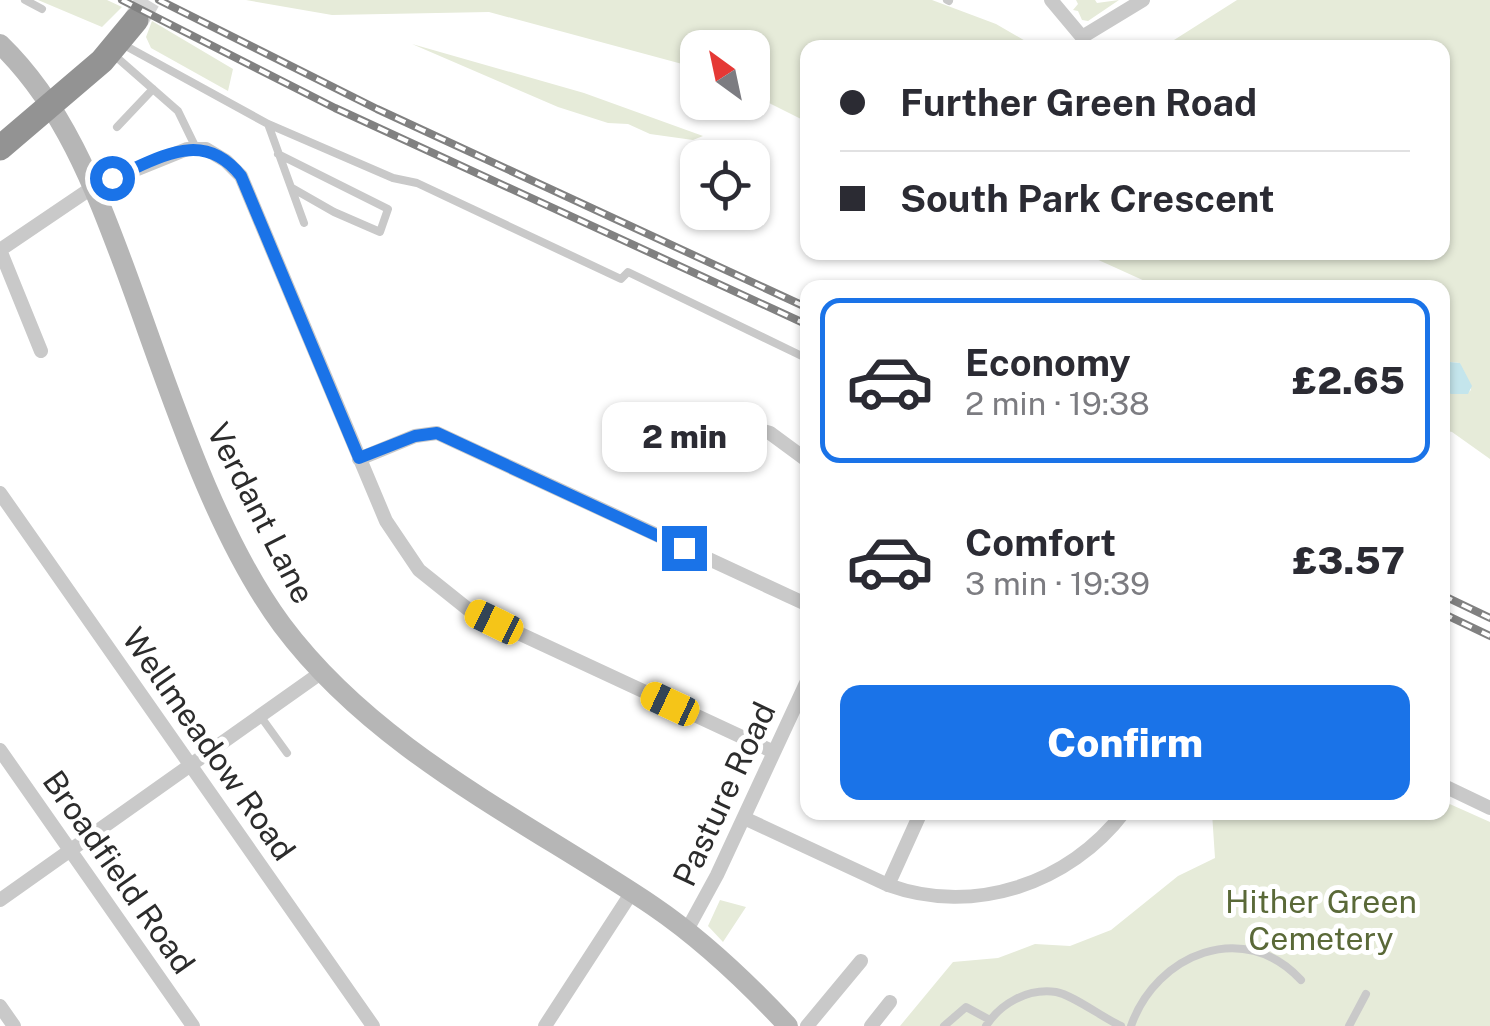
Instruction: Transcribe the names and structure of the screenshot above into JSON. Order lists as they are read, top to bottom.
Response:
{
  "streets": {
    "street": [
      "Verdant Lane",
      "Wellmeadow Road",
      "Pasture Road",
      "Broadfield Road"
    ]
  },
  "crossings": [
    ["Verdant Lane", "Pasture Road"]
  ],
  "parks": ["Hither Green Cemetery"],
  "north": "top left",
  "page": {
    "banner": ["Further Green Road", "South Park Crescent"],
    "list": [
      {
        "name": "Economy",
        "note": "2 min · 19:38",
        "value": "£2.65"
      },
      {
        "name": "Comfort",
        "note": "3 min · 19:39",
        "value": "£3.57"
      }
    ],
    "bubble": "2 min",
    "buttons": "Confirm"
  }
}
